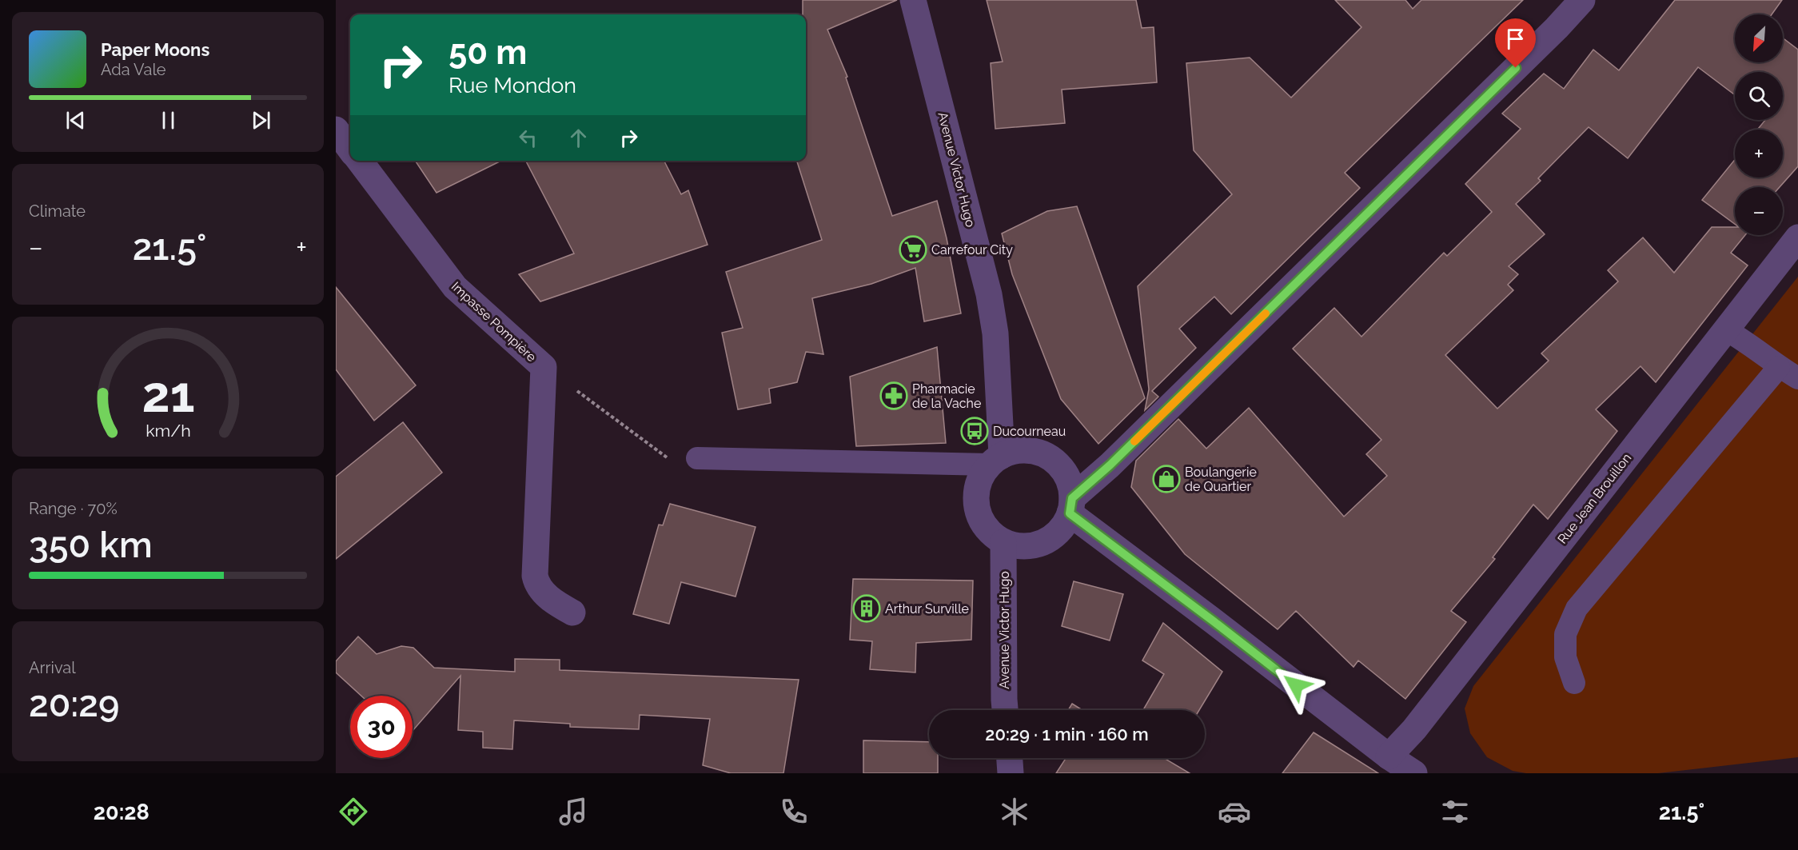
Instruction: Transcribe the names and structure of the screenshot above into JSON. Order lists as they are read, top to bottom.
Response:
{
  "streets": {
    "street": ["Avenue Victor Hugo", "Impasse Pompière", "Rue Jean Brouillon"]
  },
  "places": {
    "supermarket": ["Carrefour City"],
    "pharmacy": ["Pharmacie de la Vache"],
    "bus stop": ["Ducourneau"],
    "shop": ["Boulangerie de Quartier"],
    "building": ["Arthur Surville"]
  },
  "north": "bottom left",
  "page": {
    "map_buttons": ["+", "−"],
    "turn": ["50 m", "Rue Mondon"],
    "song": ["Paper Moons", "Ada Vale"],
    "tile": [
      "Climate",
      ["Range · 70%", "350 km"],
      ["Arrival", "20:29"]
    ],
    "heat": ["−", "21.5°", "+"],
    "limit": "30",
    "trip": "20:29 · 1 min · 160 m",
    "tabs": ["20:28", "21.5°"],
    "gauge": ["21", "km/h"]
  }
}
